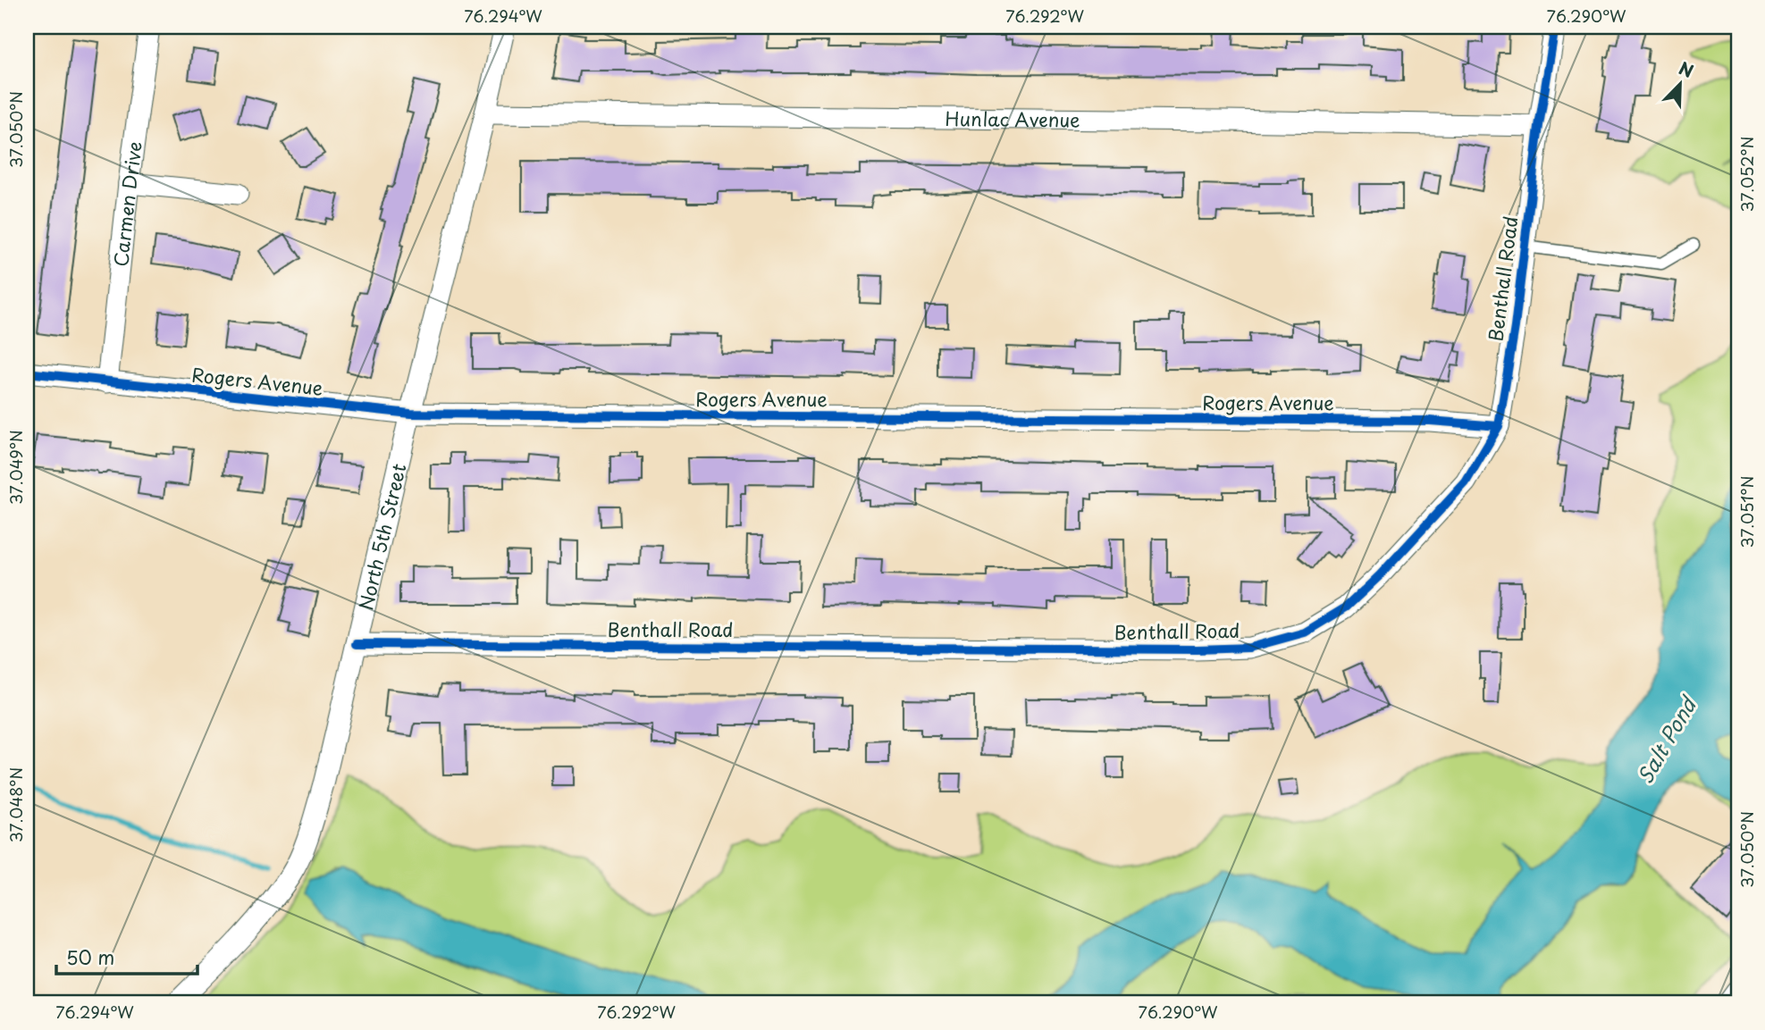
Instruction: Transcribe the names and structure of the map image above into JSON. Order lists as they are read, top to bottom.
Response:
{
  "streets": {
    "street": [
      "Hunlac Avenue",
      "Carmen Drive",
      "Benthall Road",
      "Rogers Avenue",
      "North 5th Street"
    ]
  },
  "crossings": [
    ["Hunlac Avenue", "Benthall Road"],
    ["Hunlac Avenue", "North 5th Street"],
    ["Carmen Drive", "Rogers Avenue"],
    ["Benthall Road", "Rogers Avenue"],
    ["Benthall Road", "North 5th Street"],
    ["Rogers Avenue", "North 5th Street"]
  ],
  "water": ["Salt Pond"],
  "scale_bar": "50 m",
  "north": "top right",
  "coordinates": [
    "76.294°W",
    "76.292°W",
    "76.290°W",
    "37.050°N",
    "37.052°N",
    "37.049°N",
    "37.051°N",
    "37.048°N"
  ]
}
